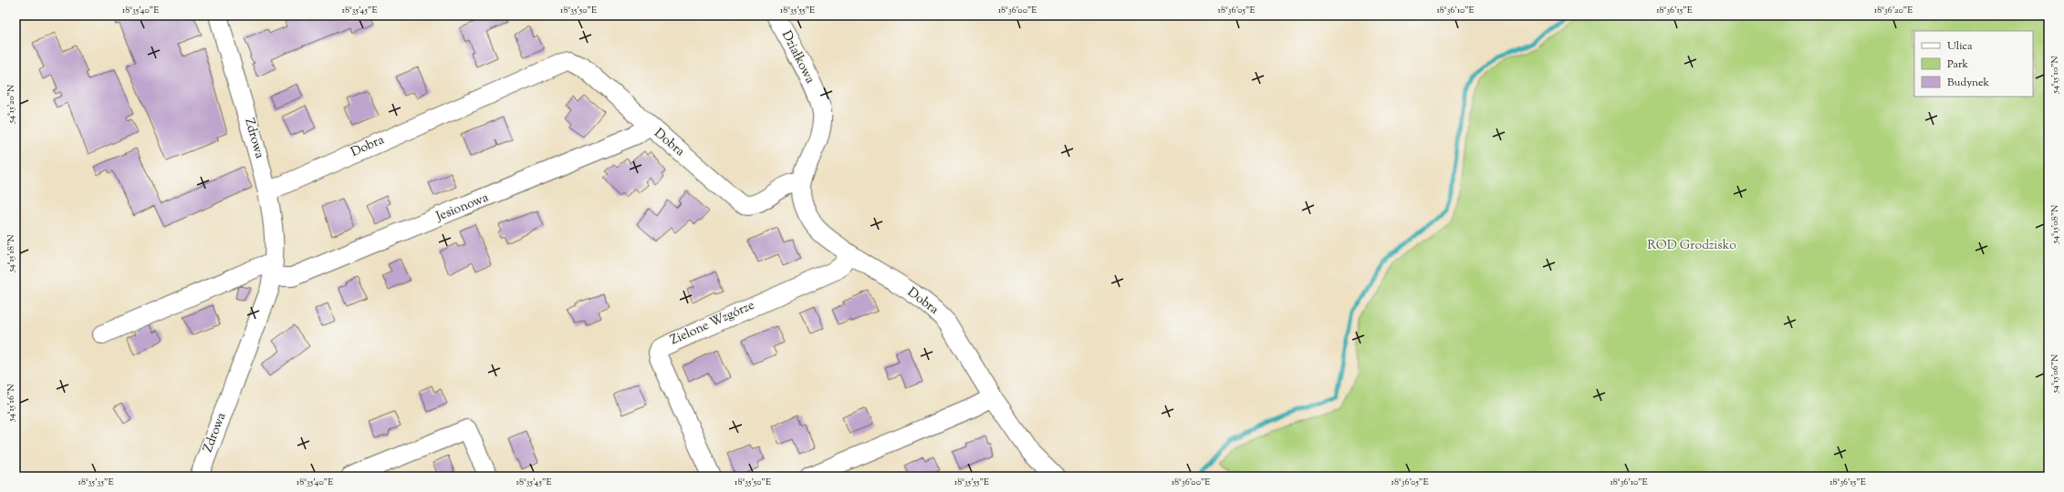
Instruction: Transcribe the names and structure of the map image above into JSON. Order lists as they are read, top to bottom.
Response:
{
  "streets": {
    "street": [
      "Działkowa",
      "Zdrowa",
      "Dobra",
      "Jesionowa",
      "Zielone Wzgórze"
    ]
  },
  "crossings": [
    ["Działkowa", "Dobra"],
    ["Zdrowa", "Dobra"],
    ["Zdrowa", "Jesionowa"],
    ["Dobra", "Jesionowa"],
    ["Dobra", "Zielone Wzgórze"]
  ],
  "parks": ["ROD Grodzisko"],
  "legend": ["Ulica", "Park", "Budynek"],
  "coordinates": [
    "18°35'40\"E",
    "18°35'45\"E",
    "18°35'50\"E",
    "18°35'55\"E",
    "18°36'00\"E",
    "18°36'05\"E",
    "18°36'10\"E",
    "18°36'15\"E",
    "18°36'20\"E",
    "54°15'10\"N",
    "54°15'20\"N",
    "54°15'08\"N",
    "54°15'18\"N",
    "54°15'06\"N",
    "54°15'16\"N",
    "18°35'35\"E"
  ]
}
